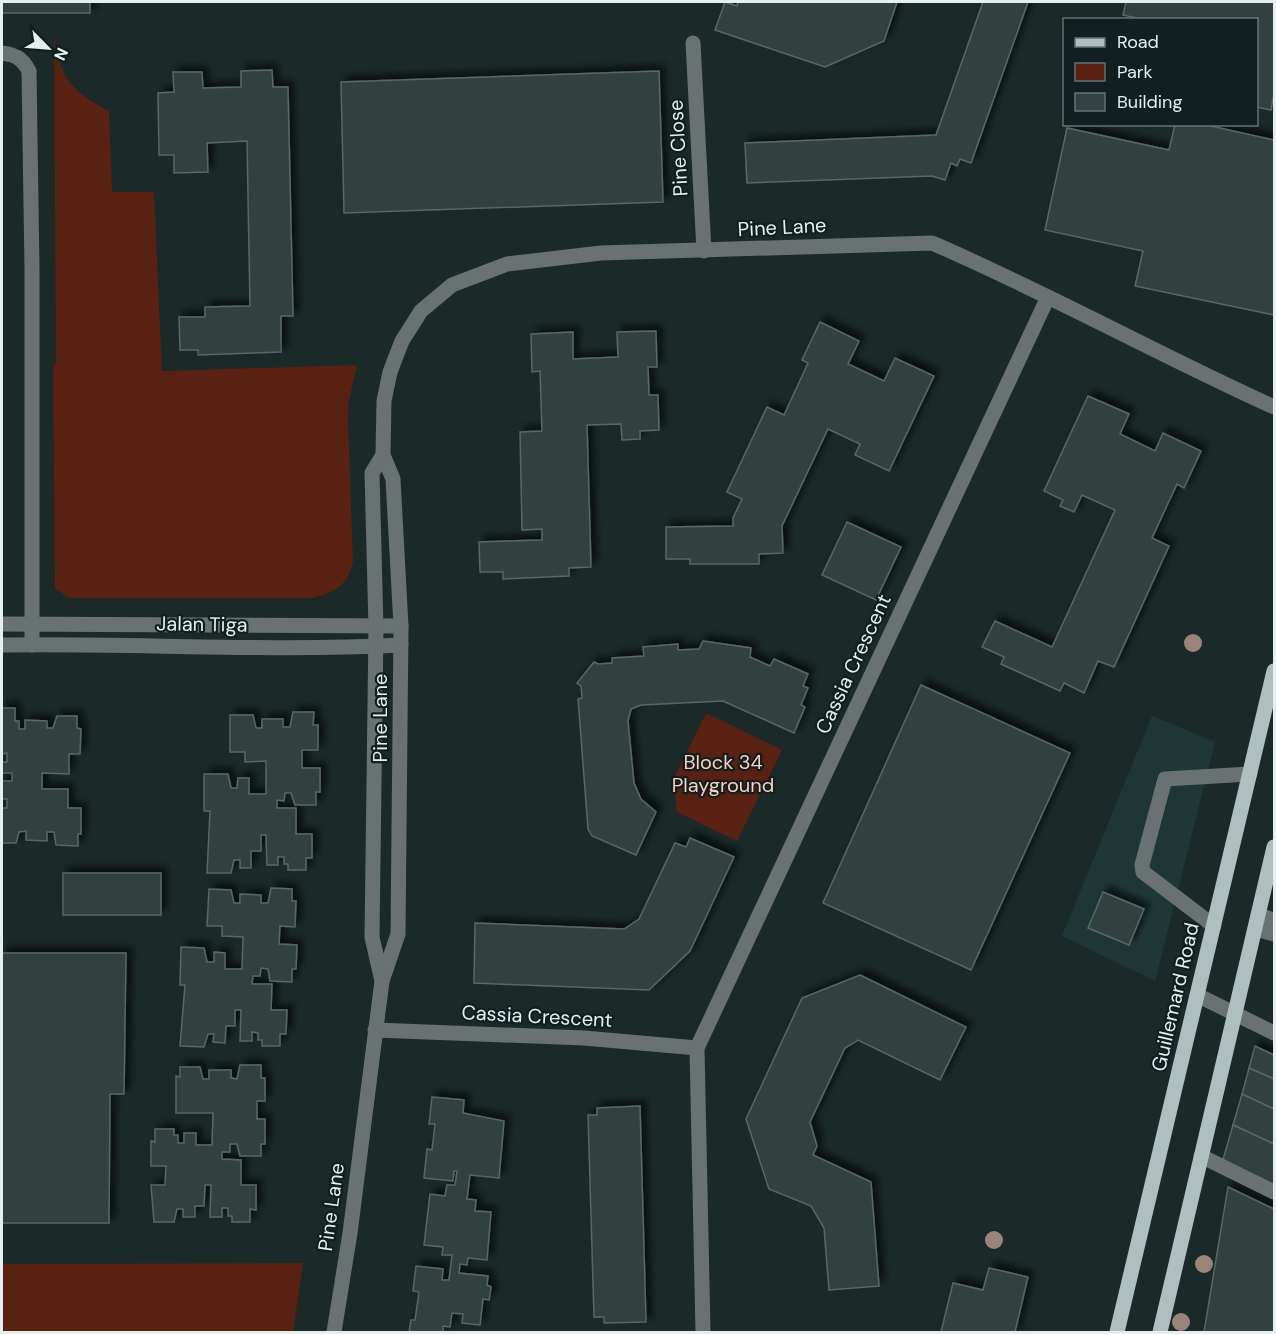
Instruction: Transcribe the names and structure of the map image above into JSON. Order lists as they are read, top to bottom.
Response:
{
  "streets": {
    "main road": ["Guillemard Road"],
    "street": [
      "Pine Close",
      "Pine Lane",
      "Jalan Tiga",
      "Cassia Crescent"
    ]
  },
  "crossings": [
    ["Pine Close", "Pine Lane"],
    ["Pine Lane", "Jalan Tiga"],
    ["Pine Lane", "Cassia Crescent"]
  ],
  "parks": ["Block 34 Playground"],
  "legend": ["Road", "Park", "Building"],
  "north": "bottom right"
}
